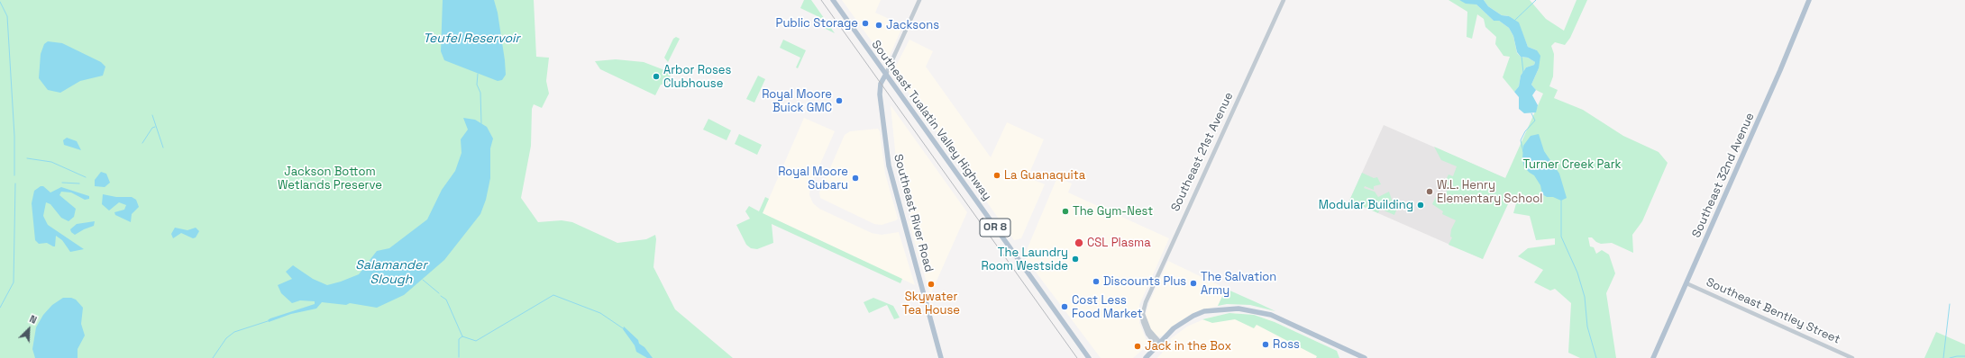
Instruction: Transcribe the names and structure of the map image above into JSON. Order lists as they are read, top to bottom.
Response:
{
  "streets": {
    "main road": [
      "Southeast Tualatin Valley Highway",
      "Southeast 32nd Avenue",
      "Southeast River Road",
      "OR 8"
    ],
    "street": ["Southeast 21st Avenue", "Southeast Bentley Street"]
  },
  "crossings": [
    ["Southeast Tualatin Valley Highway", "Southeast River Road"],
    ["Southeast 32nd Avenue", "Southeast Bentley Street"]
  ],
  "water": ["Teufel Reservoir", "Salamander Slough"],
  "parks": ["Turner Creek Park", "Jackson Bottom Wetlands Preserve"],
  "places": [
    "Public Storage",
    "Jacksons",
    "Arbor Roses Clubhouse",
    "Royal Moore Buick GMC",
    "La Guanaquita",
    "Royal Moore Subaru",
    "W.L. Henry Elementary School",
    "Modular Building",
    "The Gym-Nest",
    "CSL Plasma",
    "The Laundry Room Westside",
    "Discounts Plus",
    "The Salvation Army",
    "Skywater Tea House",
    "Cost Less Food Market",
    "Ross",
    "Jack in the Box"
  ],
  "north": "top right"
}
